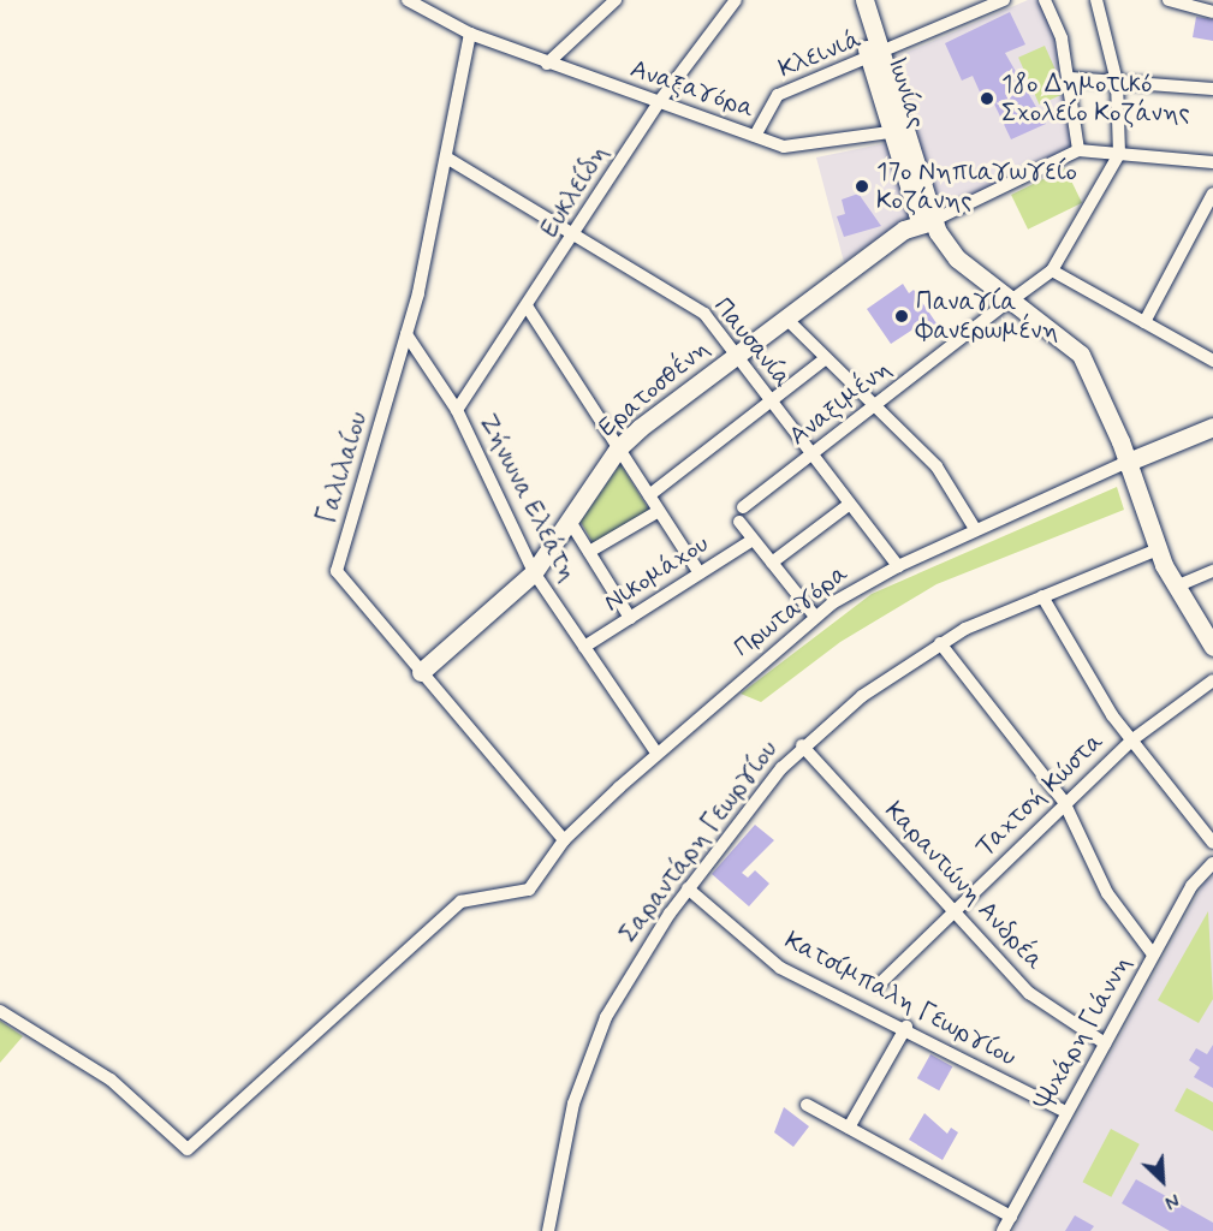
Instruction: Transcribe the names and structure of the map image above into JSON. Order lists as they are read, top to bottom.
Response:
{
  "streets": {
    "main road": ["Ιωνίας", "Ερατοσθένη"],
    "street": [
      "Κλεινιά",
      "Αναξαγόρα",
      "Ευκλείδη",
      "Παυσανία",
      "Αναξιμένη",
      "Γαλιλαίου",
      "Ζήνωνα Ελεάτη",
      "Νικομάχου",
      "Πρωταγόρα",
      "Ταχτσή Κώστα",
      "Σαραντάρη Γεωργίου",
      "Καραντώνη Ανδρέα",
      "Κατσίμπαλη Γεωργίου",
      "Ψυχάρη Γιάννη"
    ]
  },
  "crossings": [
    ["Κλεινιά", "Αναξαγόρα"],
    ["Κλεινιά", "Ιωνίας"],
    ["Αναξαγόρα", "Ιωνίας"],
    ["Αναξαγόρα", "Ευκλείδη"],
    ["Αναξαγόρα", "Γαλιλαίου"],
    ["Ιωνίας", "Ερατοσθένη"],
    ["Ιωνίας", "Αναξιμένη"],
    ["Ιωνίας", "Πρωταγόρα"],
    ["Ιωνίας", "Σαραντάρη Γεωργίου"],
    ["Ευκλείδη", "Παυσανία"],
    ["Ευκλείδη", "Ζήνωνα Ελεάτη"],
    ["Παυσανία", "Ερατοσθένη"],
    ["Παυσανία", "Αναξιμένη"],
    ["Παυσανία", "Γαλιλαίου"],
    ["Παυσανία", "Πρωταγόρα"],
    ["Ερατοσθένη", "Γαλιλαίου"],
    ["Ερατοσθένη", "Ζήνωνα Ελεάτη"],
    ["Γαλιλαίου", "Ζήνωνα Ελεάτη"],
    ["Γαλιλαίου", "Πρωταγόρα"],
    ["Ζήνωνα Ελεάτη", "Νικομάχου"],
    ["Ζήνωνα Ελεάτη", "Πρωταγόρα"],
    ["Ταχτσή Κώστα", "Καραντώνη Ανδρέα"],
    ["Σαραντάρη Γεωργίου", "Καραντώνη Ανδρέα"],
    ["Σαραντάρη Γεωργίου", "Κατσίμπαλη Γεωργίου"],
    ["Καραντώνη Ανδρέα", "Ψυχάρη Γιάννη"],
    ["Κατσίμπαλη Γεωργίου", "Ψυχάρη Γιάννη"]
  ],
  "places": ["18ο Δημοτικό Σχολείο Κοζάνης", "17ο Νηπιαγωγείο Κοζάνης", "Παναγία Φανερωμένη"],
  "north": "bottom right"
}
